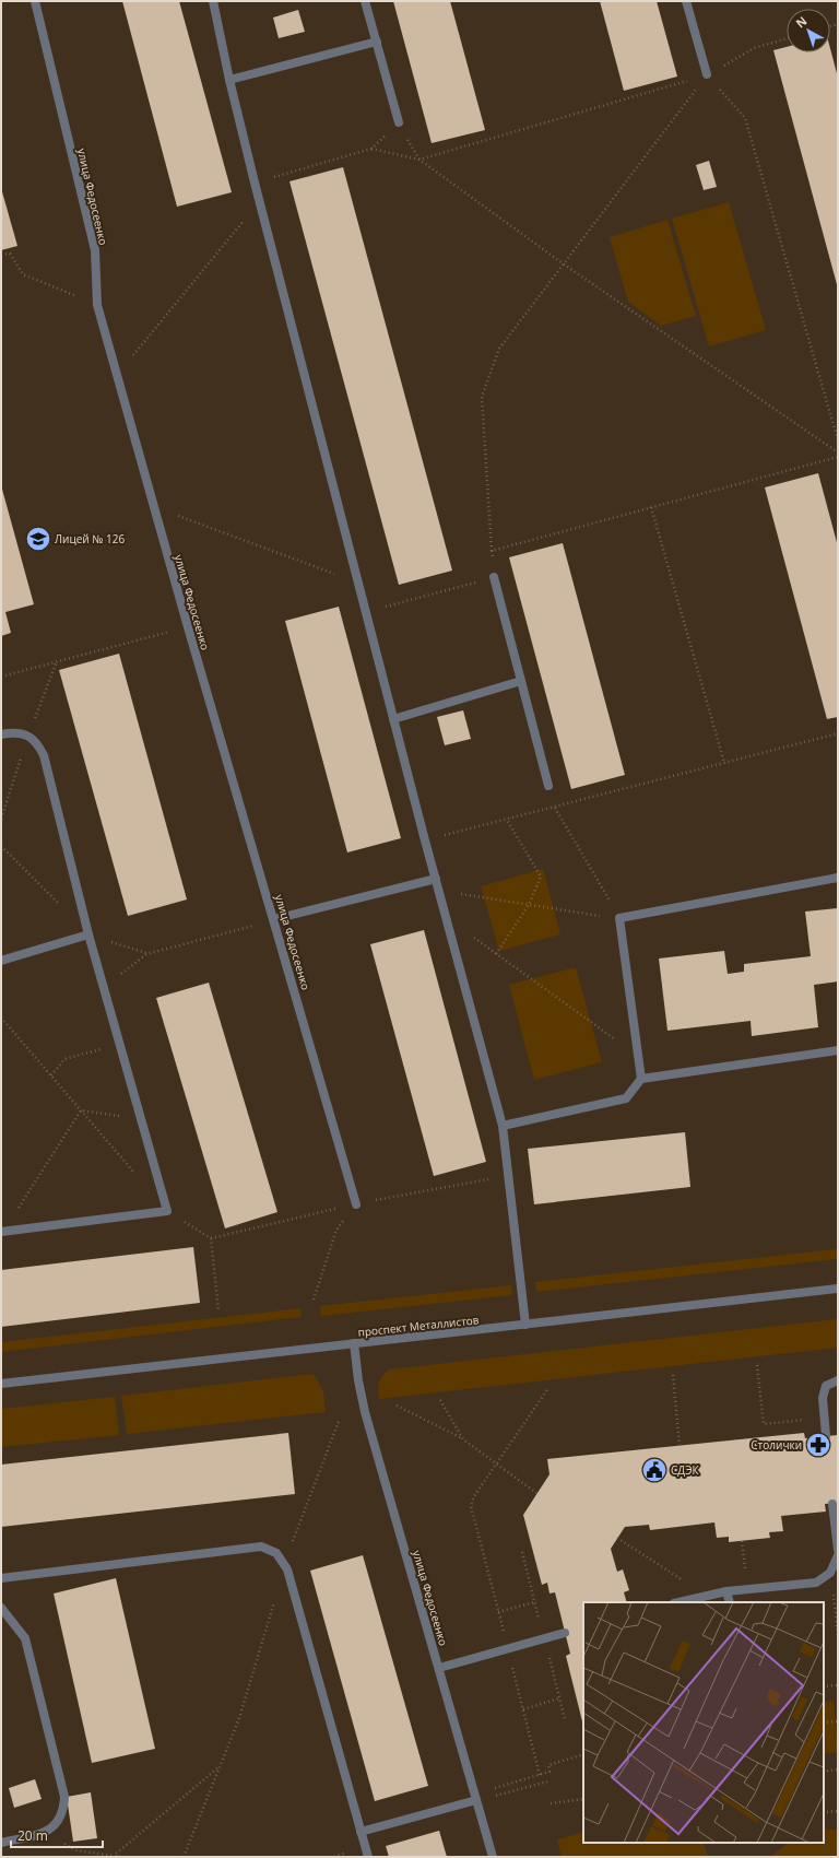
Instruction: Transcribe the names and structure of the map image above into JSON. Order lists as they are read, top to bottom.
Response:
{
  "streets": {
    "street": ["улица Федосеенко", "проспект Металлистов"]
  },
  "crossings": [
    ["улица Федосеенко", "проспект Металлистов"]
  ],
  "places": {
    "school or university": ["Лицей № 126"],
    "pharmacy": ["Столички"],
    "public building": ["СДЭК"]
  },
  "scale_bar": "20 m",
  "north": "top left"
}
